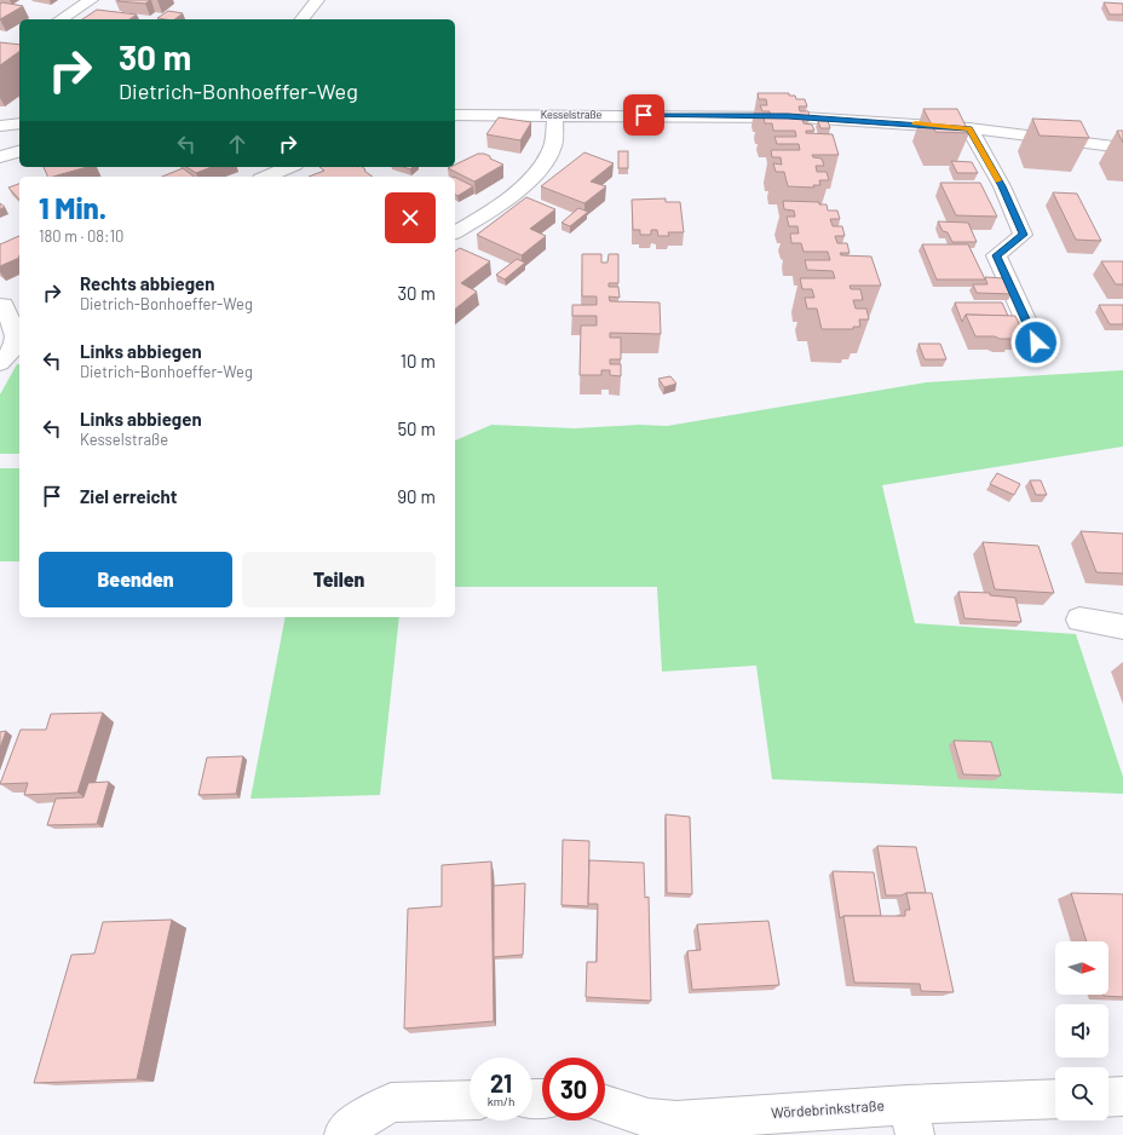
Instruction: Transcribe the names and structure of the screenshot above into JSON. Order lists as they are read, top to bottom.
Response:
{
  "streets": {
    "street": ["Kesselstraße", "Wördebrinkstraße"]
  },
  "north": "right",
  "page": {
    "turn": ["30 m", "Dietrich-Bonhoeffer-Weg"],
    "heading": ["1 Min.", "180 m · 08:10"],
    "list": [
      {
        "name": "Rechts abbiegen",
        "note": "Dietrich-Bonhoeffer-Weg",
        "value": "30 m"
      },
      {
        "name": "Links abbiegen",
        "note": "Dietrich-Bonhoeffer-Weg",
        "value": "10 m"
      },
      {
        "name": "Links abbiegen",
        "note": "Kesselstraße",
        "value": "50 m"
      },
      {
        "name": "Ziel erreicht",
        "value": "90 m"
      }
    ],
    "buttons": ["Beenden", "Teilen"],
    "speed": "21 km/h",
    "limit": "30"
  }
}
